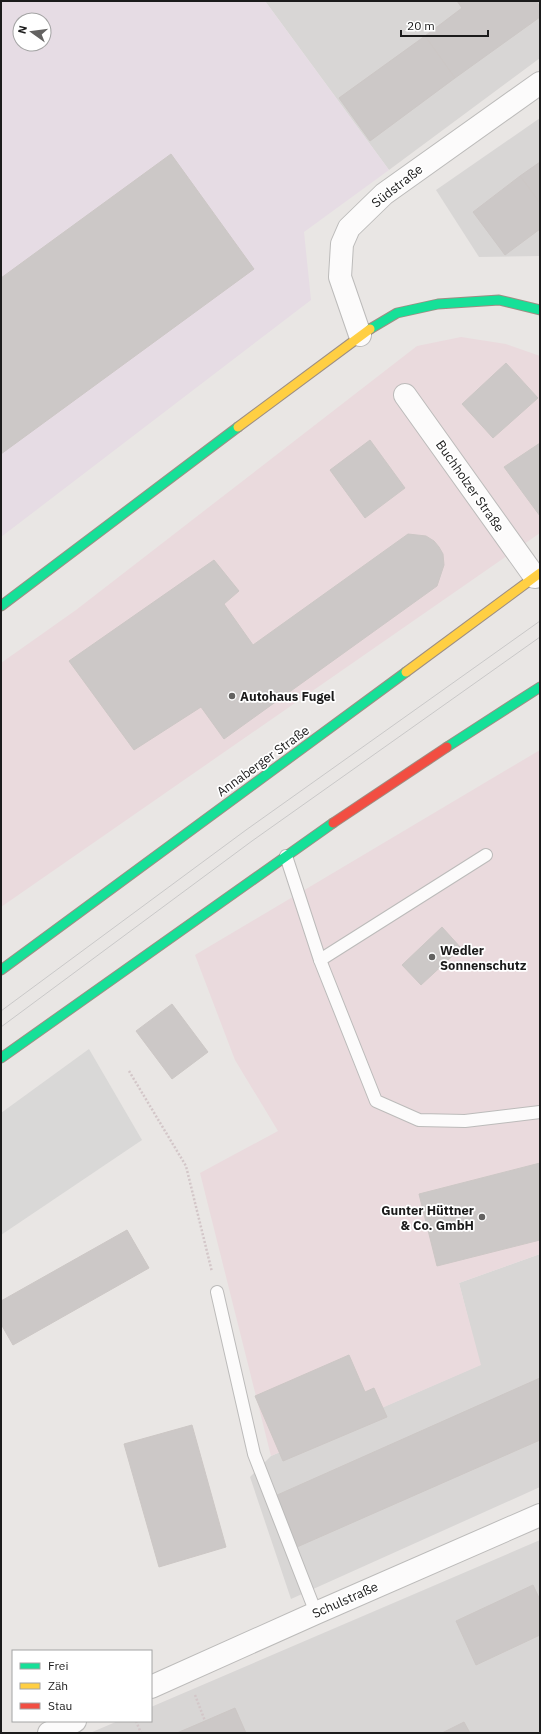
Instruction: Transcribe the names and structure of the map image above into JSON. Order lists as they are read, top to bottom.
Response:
{
  "streets": {
    "main road": ["Annaberger Straße"],
    "street": ["Südstraße", "Buchholzer Straße", "Schulstraße"]
  },
  "crossings": [
    ["Buchholzer Straße", "Annaberger Straße"]
  ],
  "places": ["Autohaus Fugel", "Wedler Sonnenschutz", "Gunter Hüttner & Co. GmbH"],
  "legend": ["Frei", "Zäh", "Stau"],
  "scale_bar": "20 m",
  "north": "left"
}
